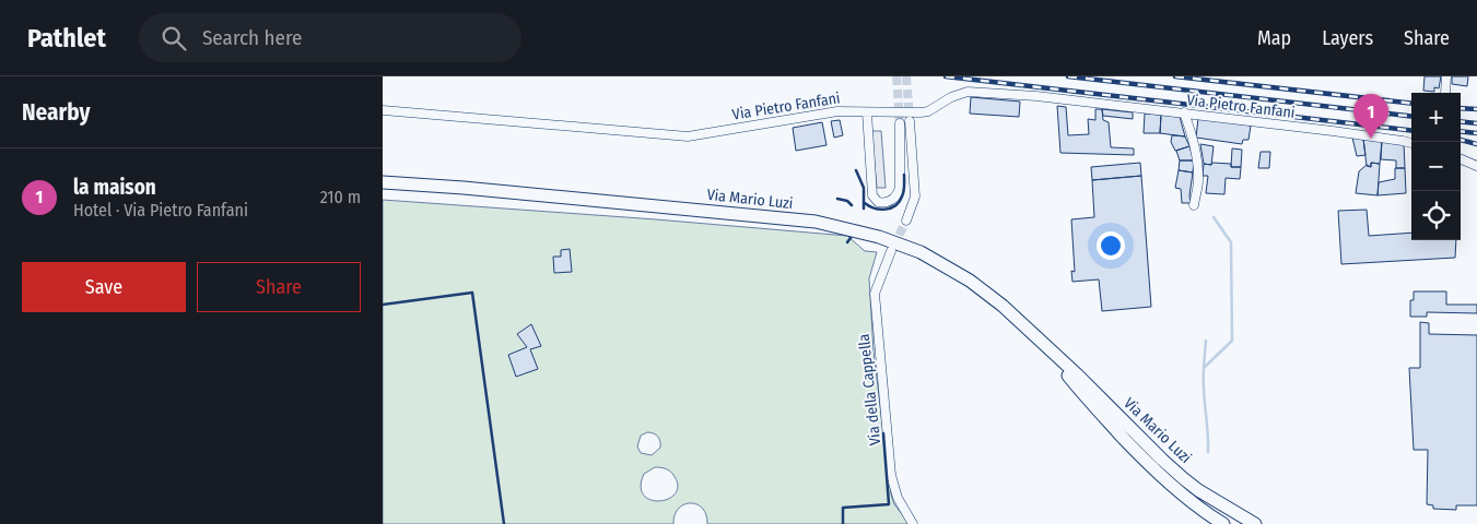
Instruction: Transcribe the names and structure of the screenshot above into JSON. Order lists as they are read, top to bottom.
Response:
{
  "streets": {
    "main road": ["Via Mario Luzi"],
    "street": ["Via Pietro Fanfani", "Via della Cappella"]
  },
  "page": {
    "header": "Pathlet",
    "search": "Search here",
    "nav": ["Map", "Layers", "Share"],
    "heading": "Nearby",
    "map_buttons": ["+", "−"],
    "pins": "1",
    "list": [
      {
        "mark": "1",
        "name": "la maison",
        "note": "Hotel · Via Pietro Fanfani",
        "value": "210 m"
      }
    ],
    "buttons": ["Save", "Share"]
  }
}
